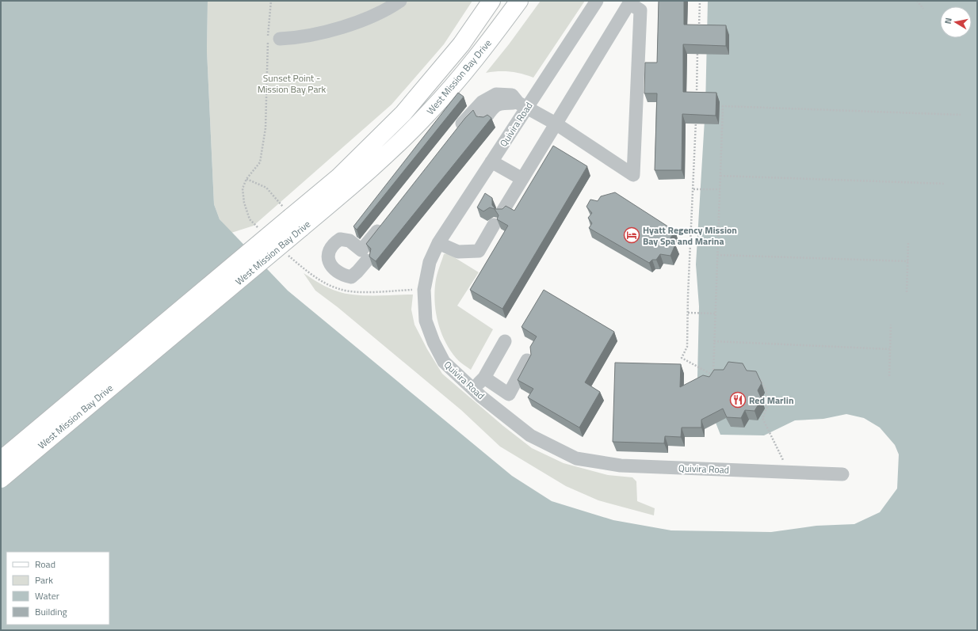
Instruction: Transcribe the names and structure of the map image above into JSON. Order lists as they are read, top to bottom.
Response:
{
  "streets": {
    "main road": ["West Mission Bay Drive"],
    "street": ["Quivira Road"]
  },
  "parks": ["Sunset Point - Mission Bay Park"],
  "places": {
    "hotel": ["Hyatt Regency Mission Bay Spa and Marina"],
    "restaurant": ["Red Marlin"]
  },
  "legend": [
    "Road",
    "Park",
    "Water",
    "Building"
  ],
  "north": "left"
}
